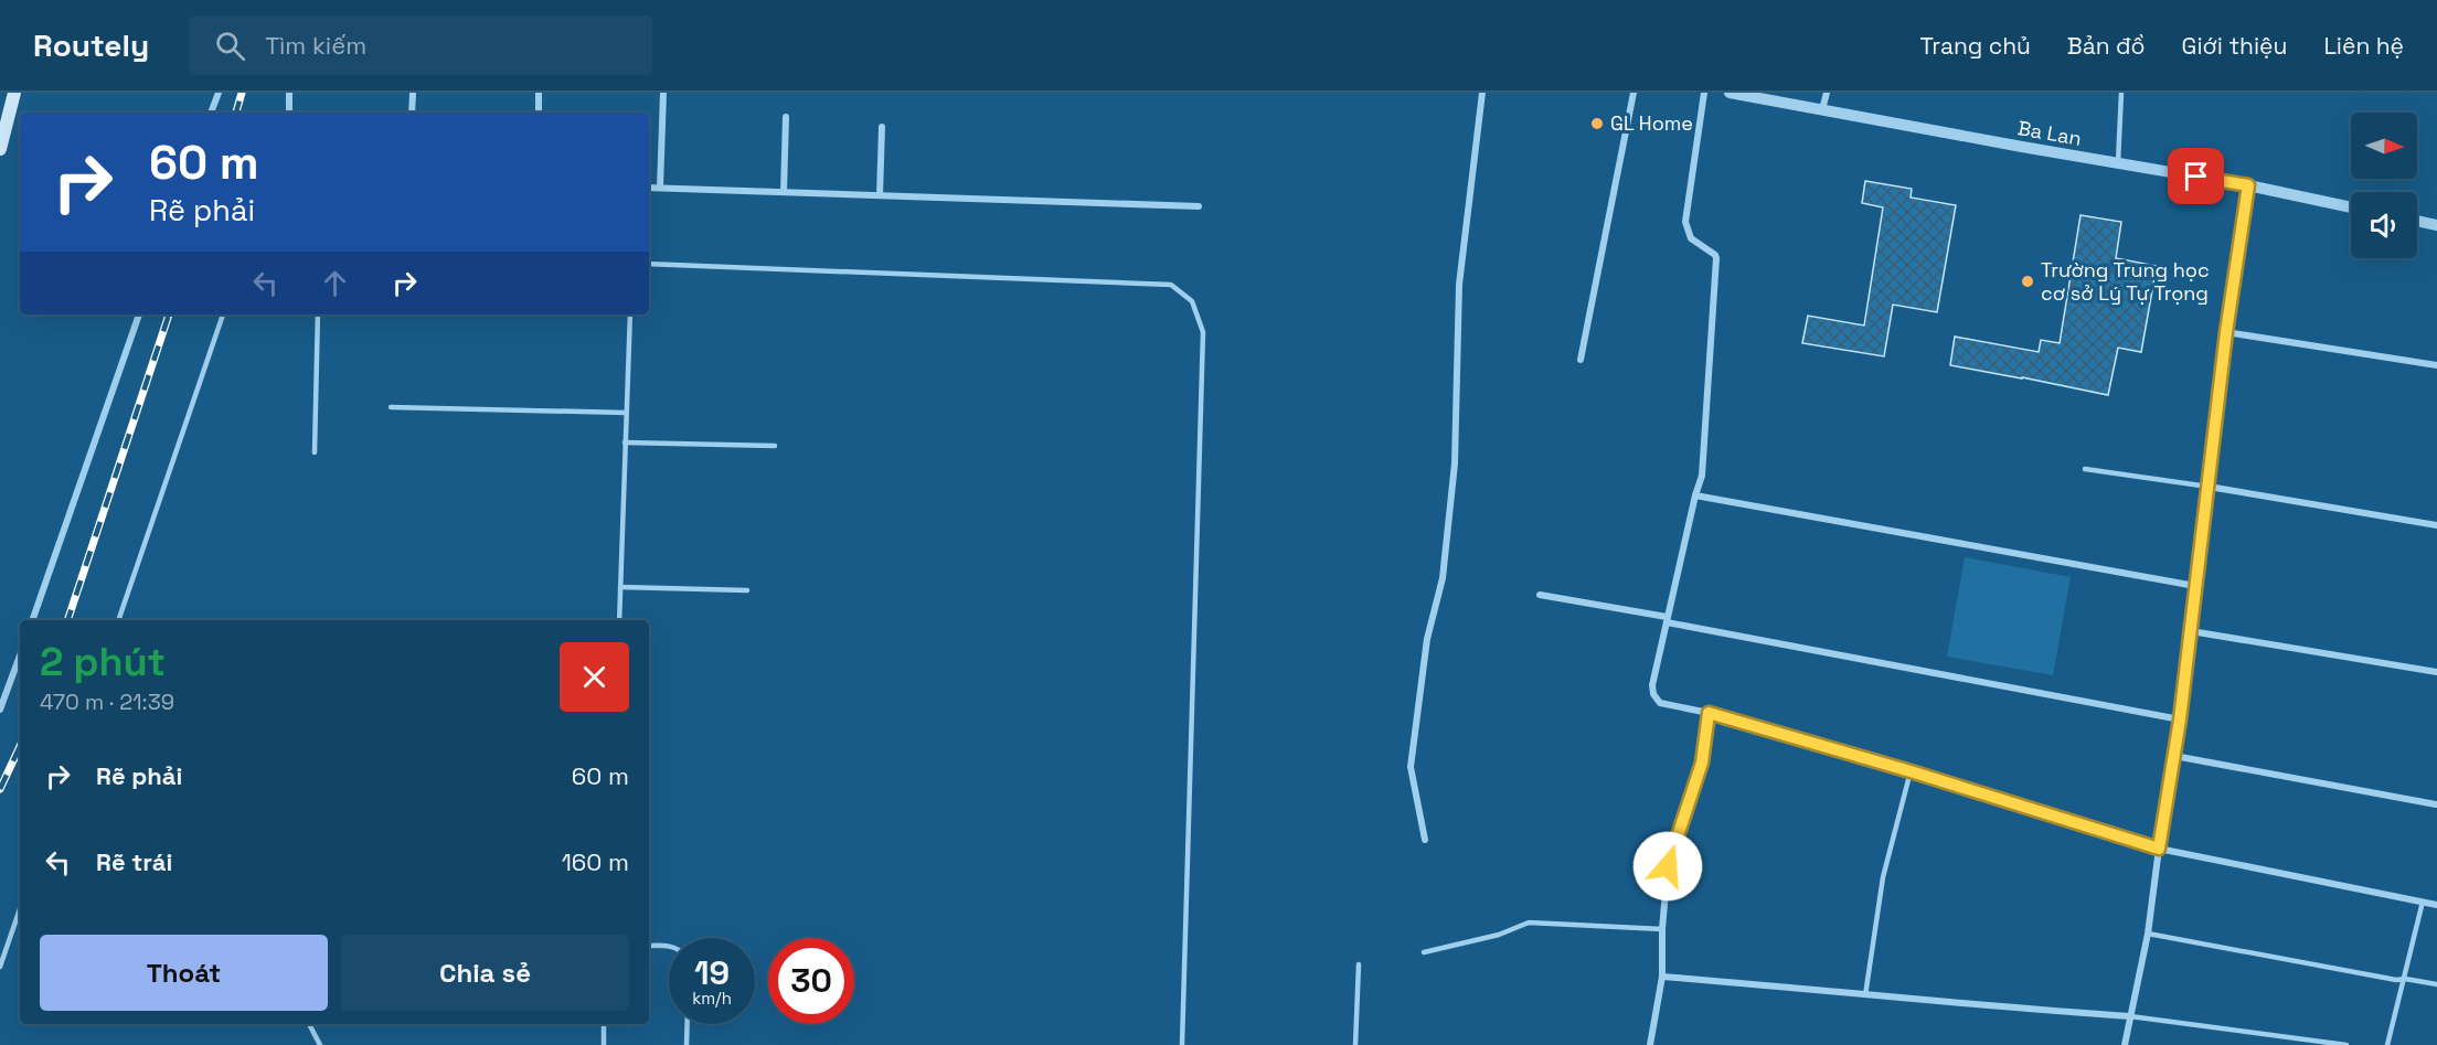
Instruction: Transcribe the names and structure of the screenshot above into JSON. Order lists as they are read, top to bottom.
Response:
{
  "streets": {
    "street": ["Ba Lan"]
  },
  "places": ["GL Home", "Trường Trung học cơ sở Lý Tự Trọng"],
  "north": "right",
  "page": {
    "header": "Routely",
    "search": "Tìm kiếm",
    "nav": [
      "Trang chủ",
      "Bản đồ",
      "Giới thiệu",
      "Liên hệ"
    ],
    "turn": ["60 m", "Rẽ phải"],
    "heading": ["2 phút", "470 m · 21:39"],
    "list": [
      {
        "name": "Rẽ phải",
        "value": "60 m"
      },
      {
        "name": "Rẽ trái",
        "value": "160 m"
      }
    ],
    "buttons": ["Thoát", "Chia sẻ"],
    "speed": "19 km/h",
    "limit": "30"
  }
}
